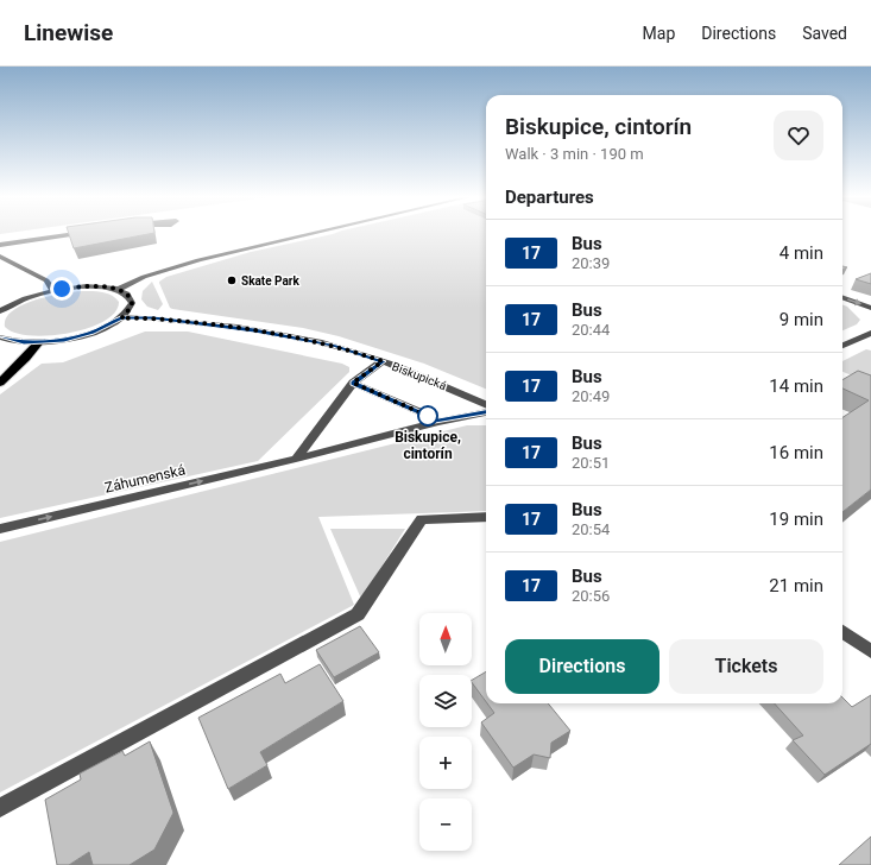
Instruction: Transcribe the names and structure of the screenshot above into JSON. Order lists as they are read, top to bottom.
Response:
{
  "streets": {
    "street": ["Biskupická", "Záhumenská"]
  },
  "one_way": ["Záhumenská"],
  "places": ["Skate Park", "Biskupice, cintorín"],
  "lines": ["bus line 17"],
  "north": "top",
  "page": {
    "header": "Linewise",
    "nav": ["Map", "Directions", "Saved"],
    "heading": [
      ["Biskupice, cintorín", "Walk · 3 min · 190 m"],
      "Departures"
    ],
    "list": [
      {
        "mark": "17",
        "name": "Bus",
        "note": "20:39",
        "value": "4 min"
      },
      {
        "mark": "17",
        "name": "Bus",
        "note": "20:44",
        "value": "9 min"
      },
      {
        "mark": "17",
        "name": "Bus",
        "note": "20:49",
        "value": "14 min"
      },
      {
        "mark": "17",
        "name": "Bus",
        "note": "20:51",
        "value": "16 min"
      },
      {
        "mark": "17",
        "name": "Bus",
        "note": "20:54",
        "value": "19 min"
      },
      {
        "mark": "17",
        "name": "Bus",
        "note": "20:56",
        "value": "21 min"
      }
    ],
    "map_buttons": ["+", "−"],
    "buttons": ["Directions", "Tickets"]
  }
}
